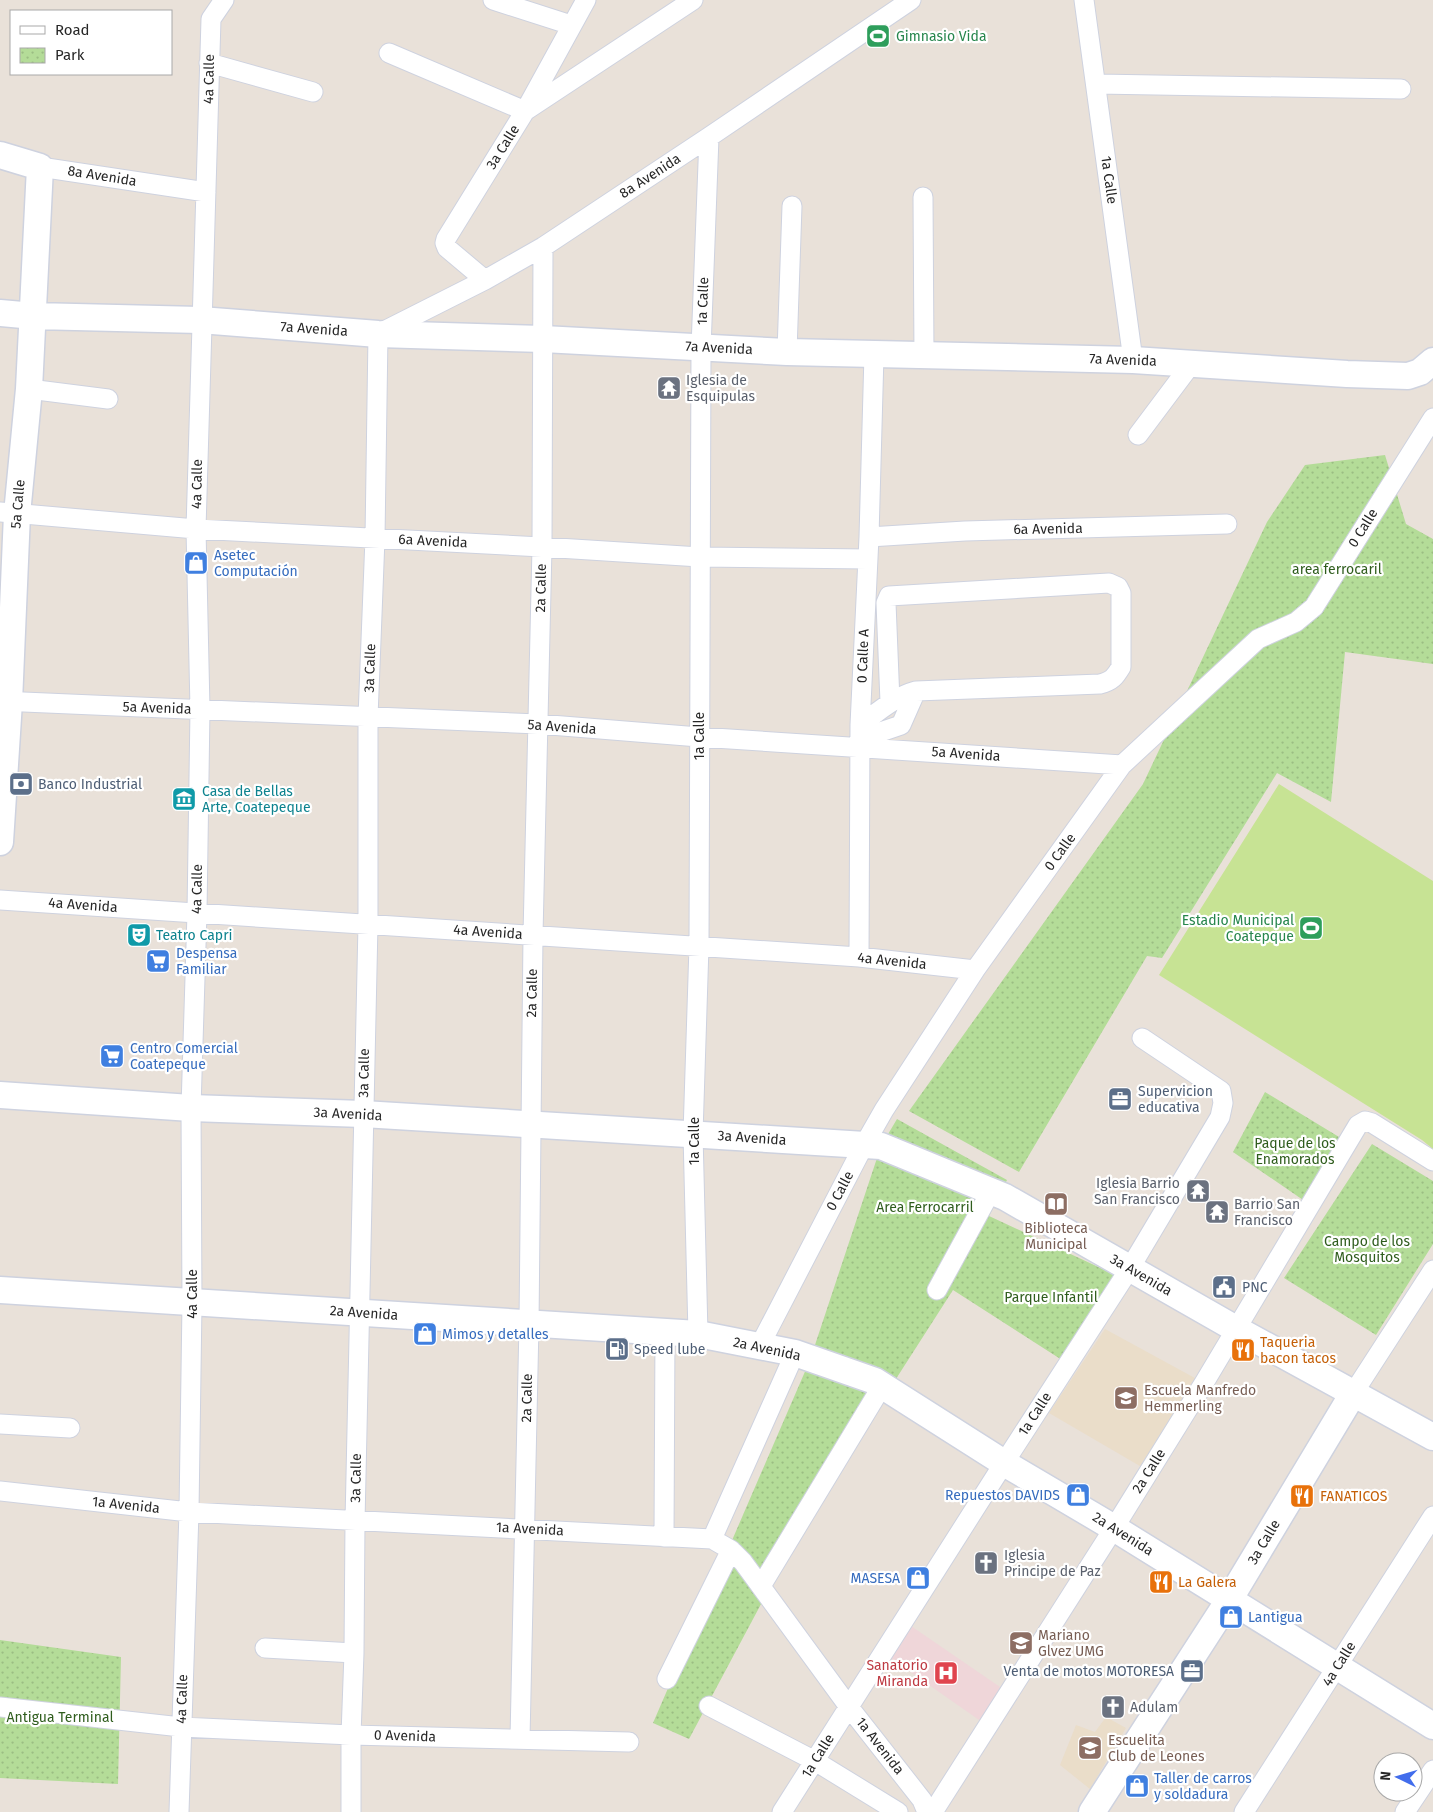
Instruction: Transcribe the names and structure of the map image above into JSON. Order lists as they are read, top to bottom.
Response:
{
  "streets": {
    "main road": [
      "3a Calle",
      "8a Avenida",
      "7a Avenida",
      "5a Calle",
      "3a Avenida",
      "2a Avenida"
    ],
    "street": [
      "4a Calle",
      "1a Calle",
      "0 Calle",
      "6a Avenida",
      "2a Calle",
      "0 Calle A",
      "5a Avenida",
      "4a Avenida",
      "1a Avenida",
      "0 Avenida"
    ]
  },
  "crossings": [
    ["4a Calle", "8a Avenida"],
    ["4a Calle", "7a Avenida"],
    ["4a Calle", "6a Avenida"],
    ["4a Calle", "5a Avenida"],
    ["4a Calle", "4a Avenida"],
    ["4a Calle", "3a Avenida"],
    ["4a Calle", "2a Avenida"],
    ["4a Calle", "1a Avenida"],
    ["4a Calle", "0 Avenida"],
    ["3a Calle", "8a Avenida"],
    ["3a Calle", "7a Avenida"],
    ["3a Calle", "6a Avenida"],
    ["3a Calle", "5a Avenida"],
    ["3a Calle", "4a Avenida"],
    ["3a Calle", "3a Avenida"],
    ["3a Calle", "2a Avenida"],
    ["3a Calle", "1a Avenida"],
    ["3a Calle", "0 Avenida"],
    ["8a Avenida", "1a Calle"],
    ["8a Avenida", "7a Avenida"],
    ["8a Avenida", "5a Calle"],
    ["8a Avenida", "2a Calle"],
    ["1a Calle", "7a Avenida"],
    ["1a Calle", "6a Avenida"],
    ["1a Calle", "5a Avenida"],
    ["1a Calle", "4a Avenida"],
    ["1a Calle", "3a Avenida"],
    ["1a Calle", "2a Avenida"],
    ["1a Calle", "1a Avenida"],
    ["7a Avenida", "5a Calle"],
    ["7a Avenida", "2a Calle"],
    ["7a Avenida", "0 Calle A"],
    ["5a Calle", "6a Avenida"],
    ["5a Calle", "5a Avenida"],
    ["0 Calle", "5a Avenida"],
    ["0 Calle", "4a Avenida"],
    ["0 Calle", "3a Avenida"],
    ["0 Calle", "2a Avenida"],
    ["6a Avenida", "2a Calle"],
    ["6a Avenida", "0 Calle A"],
    ["2a Calle", "5a Avenida"],
    ["2a Calle", "4a Avenida"],
    ["2a Calle", "3a Avenida"],
    ["2a Calle", "2a Avenida"],
    ["2a Calle", "1a Avenida"],
    ["2a Calle", "0 Avenida"],
    ["0 Calle A", "5a Avenida"],
    ["0 Calle A", "4a Avenida"]
  ],
  "parks": [
    "area ferrocaril",
    "Paque de los Enamorados",
    "Area Ferrocarril",
    "Campo de los Mosquitos",
    "Parque Infantil",
    "Antigua Terminal"
  ],
  "places": {
    "sports": ["Gimnasio Vida", "Estadio Municipal Coatepque"],
    "temple": ["Iglesia de Esquipulas", "Iglesia Barrio San Francisco", "Barrio San Francisco"],
    "shop": [
      "Asetec Computación",
      "Mimos y detalles",
      "Repuestos DAVIDS",
      "MASESA",
      "Lantigua",
      "Taller de carros y soldadura"
    ],
    "bank": ["Banco Industrial"],
    "museum": ["Casa de Bellas Arte, Coatepeque"],
    "theatre": ["Teatro Capri"],
    "supermarket": ["Despensa Familiar", "Centro Comercial Coatepeque"],
    "office": ["Supervicion educativa", "Venta de motos MOTORESA"],
    "library": ["Biblioteca Municipal"],
    "public building": ["PNC"],
    "fuel station": ["Speed lube"],
    "restaurant": ["Taqueria bacon tacos", "FANATICOS", "La Galera"],
    "school or university": ["Escuela Manfredo Hemmerling", "Mariano Glvez UMG", "Escuelita Club de Leones"],
    "church": ["Iglesia Principe de Paz", "Adulam"],
    "hospital": ["Sanatorio Miranda"]
  },
  "legend": ["Road", "Park"],
  "north": "left"
}
